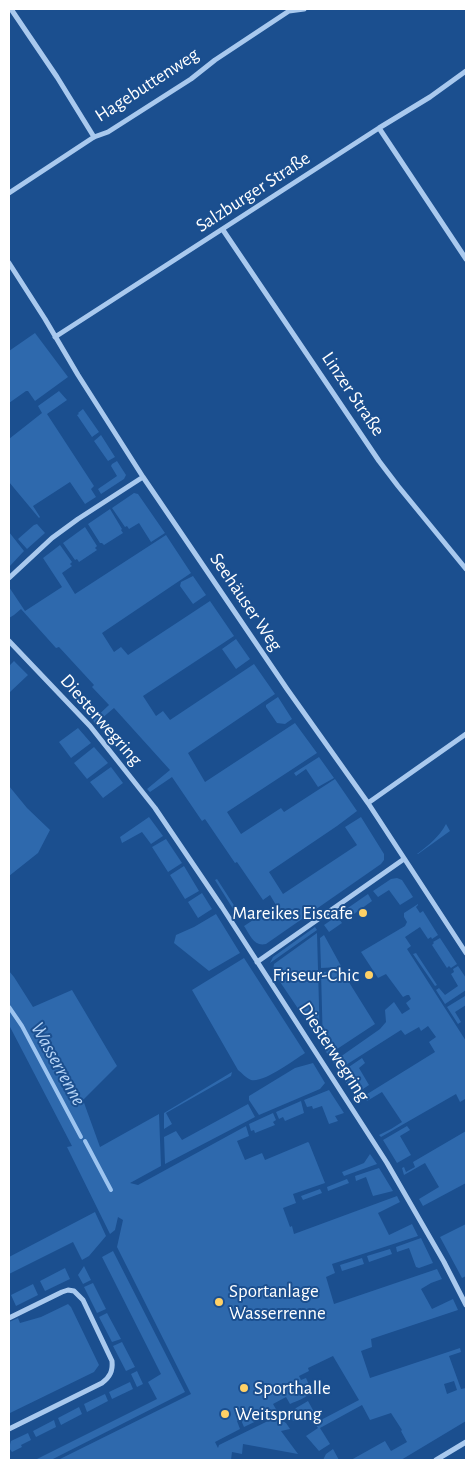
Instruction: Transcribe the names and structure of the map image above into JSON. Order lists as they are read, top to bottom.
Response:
{
  "streets": {
    "street": [
      "Hagebuttenweg",
      "Salzburger Straße",
      "Linzer Straße",
      "Seehäuser Weg",
      "Diesterwegring"
    ]
  },
  "crossings": [
    ["Salzburger Straße", "Linzer Straße"],
    ["Salzburger Straße", "Seehäuser Weg"]
  ],
  "water": ["Wasserrenne"],
  "places": [
    "Mareikes Eiscafe",
    "Friseur-Chic",
    "Sportanlage Wasserrenne",
    "Sporthalle",
    "Weitsprung"
  ]
}
